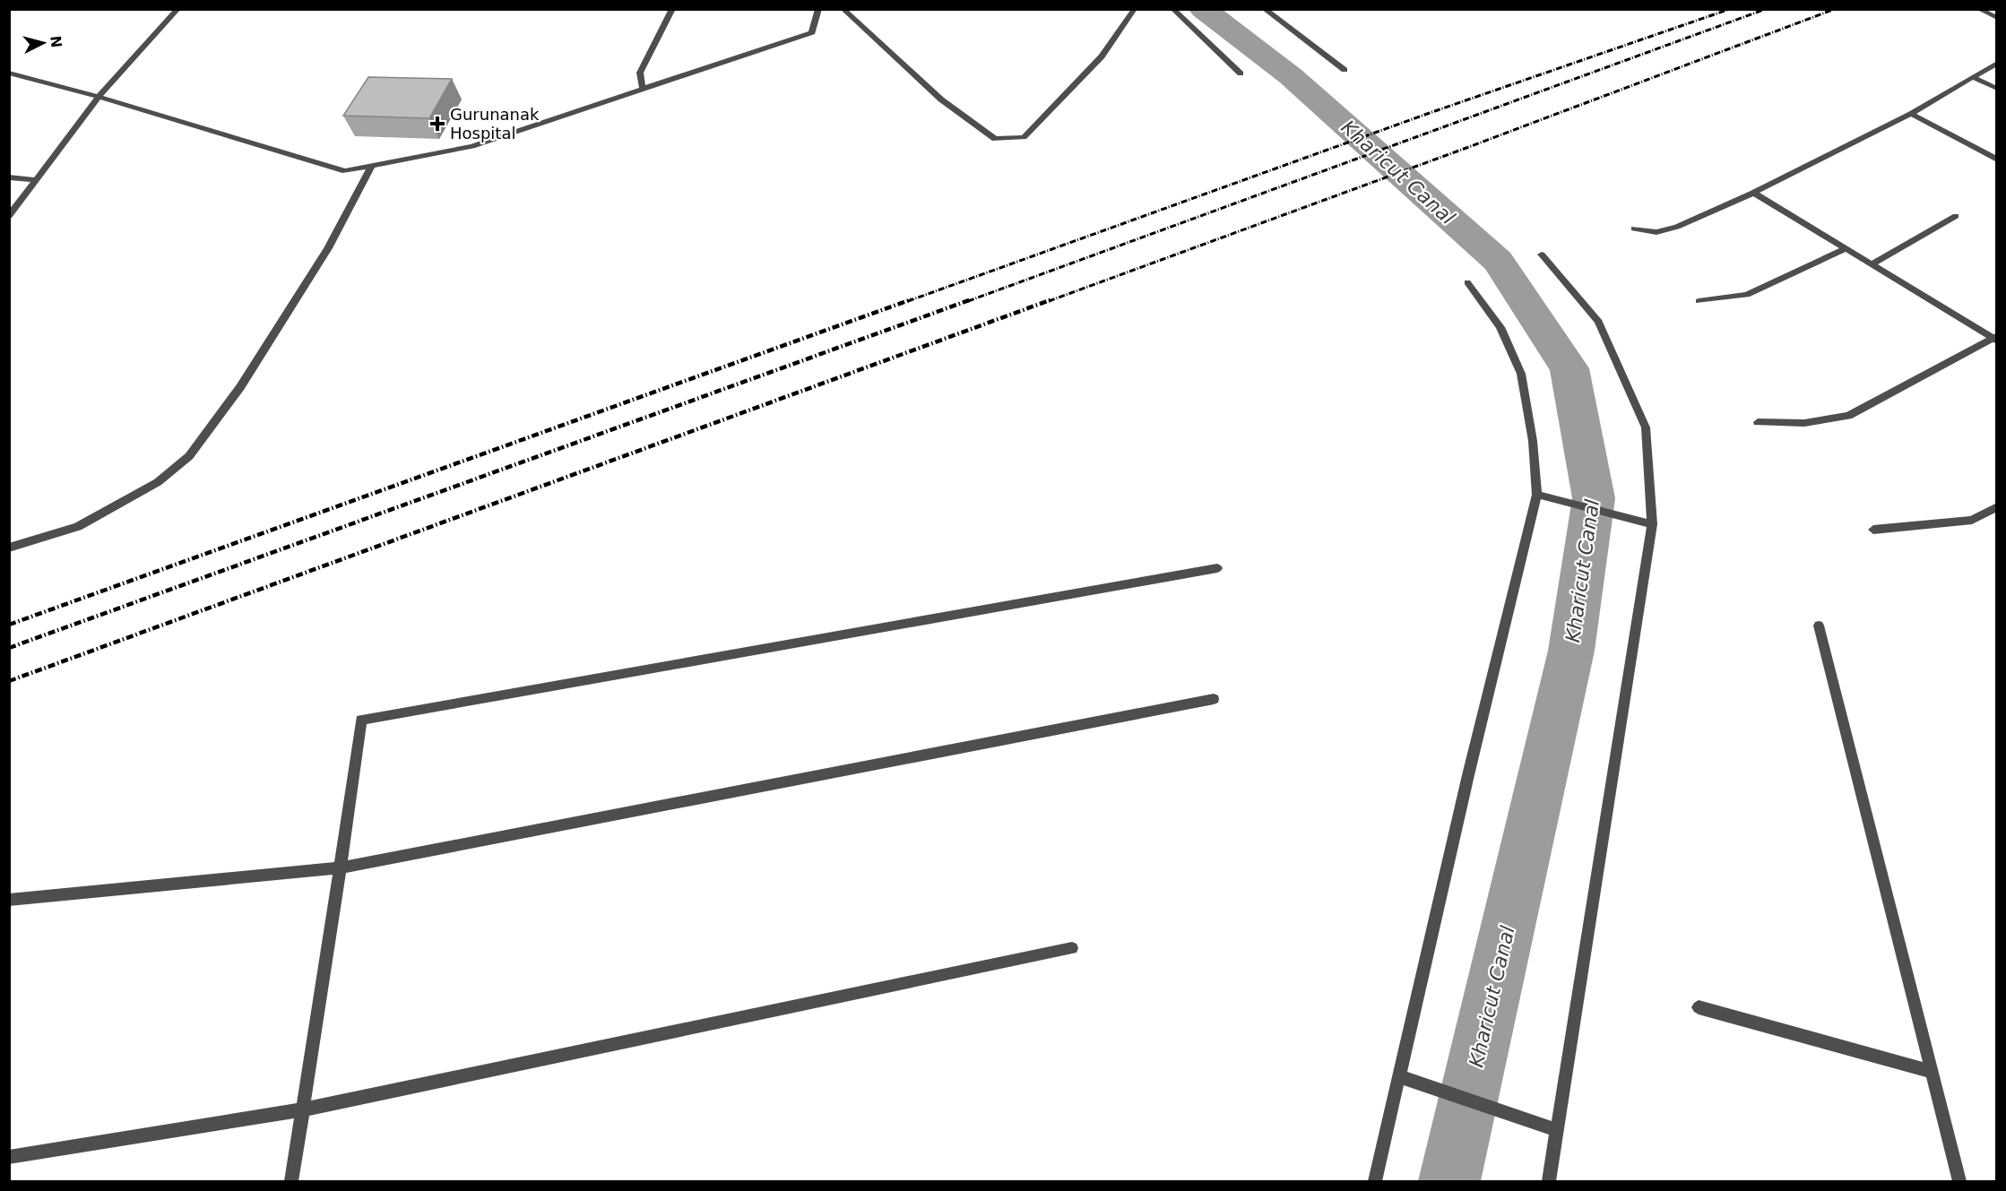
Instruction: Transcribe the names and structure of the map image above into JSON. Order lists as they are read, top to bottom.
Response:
{
  "water": ["Kharicut Canal"],
  "places": {
    "health": ["Gurunanak Hospital"]
  },
  "north": "right"
}
